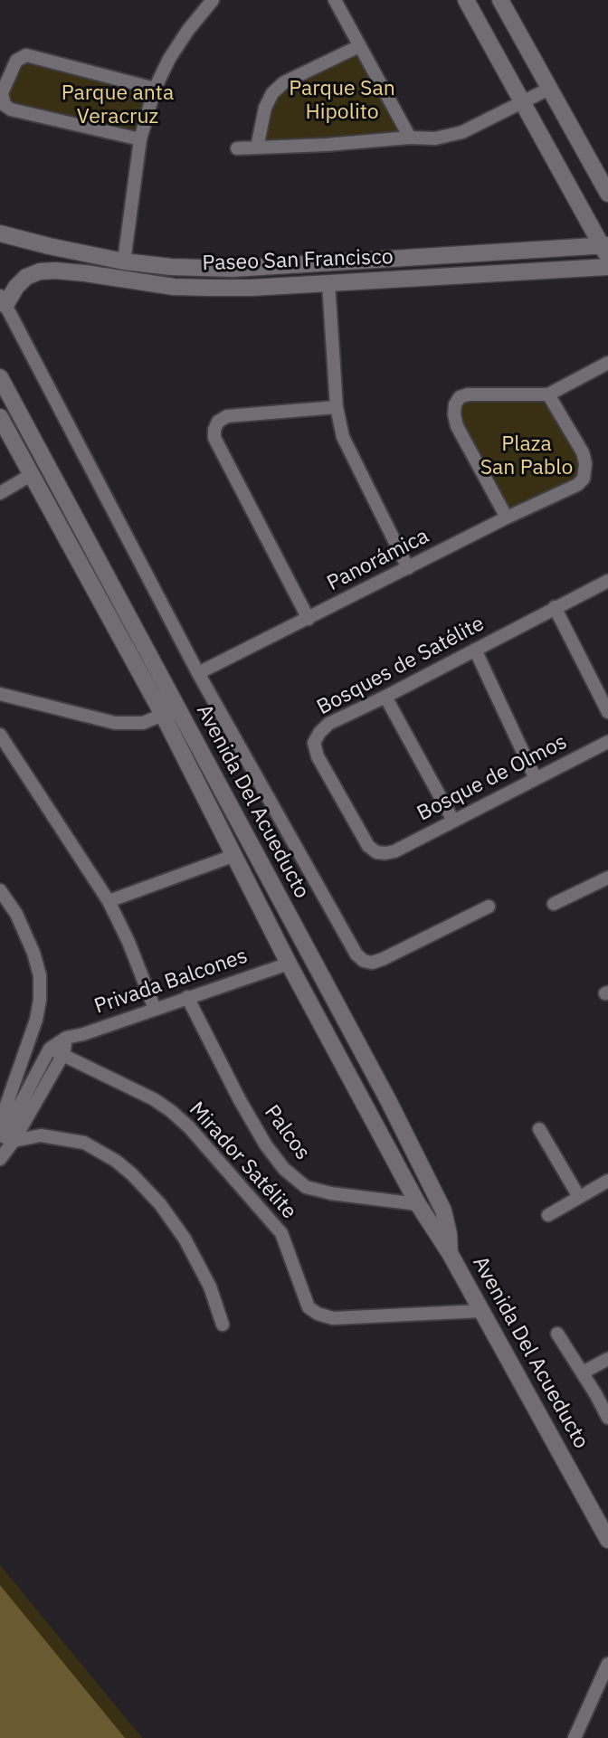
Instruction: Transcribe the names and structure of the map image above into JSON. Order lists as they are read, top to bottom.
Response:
{
  "streets": {
    "street": [
      "Paseo San Francisco",
      "Panorámica",
      "Bosques de Satélite",
      "Bosque de Olmos",
      "Avenida Del Acueducto",
      "Privada Balcones",
      "Palcos",
      "Mirador Satélite"
    ]
  },
  "crossings": [
    ["Paseo San Francisco", "Avenida Del Acueducto"],
    ["Panorámica", "Avenida Del Acueducto"],
    ["Bosques de Satélite", "Bosque de Olmos"],
    ["Avenida Del Acueducto", "Privada Balcones"],
    ["Avenida Del Acueducto", "Palcos"],
    ["Avenida Del Acueducto", "Mirador Satélite"],
    ["Privada Balcones", "Palcos"],
    ["Privada Balcones", "Mirador Satélite"]
  ],
  "parks": ["Parque San Hipolito", "Parque anta Veracruz", "Plaza San Pablo"]
}
